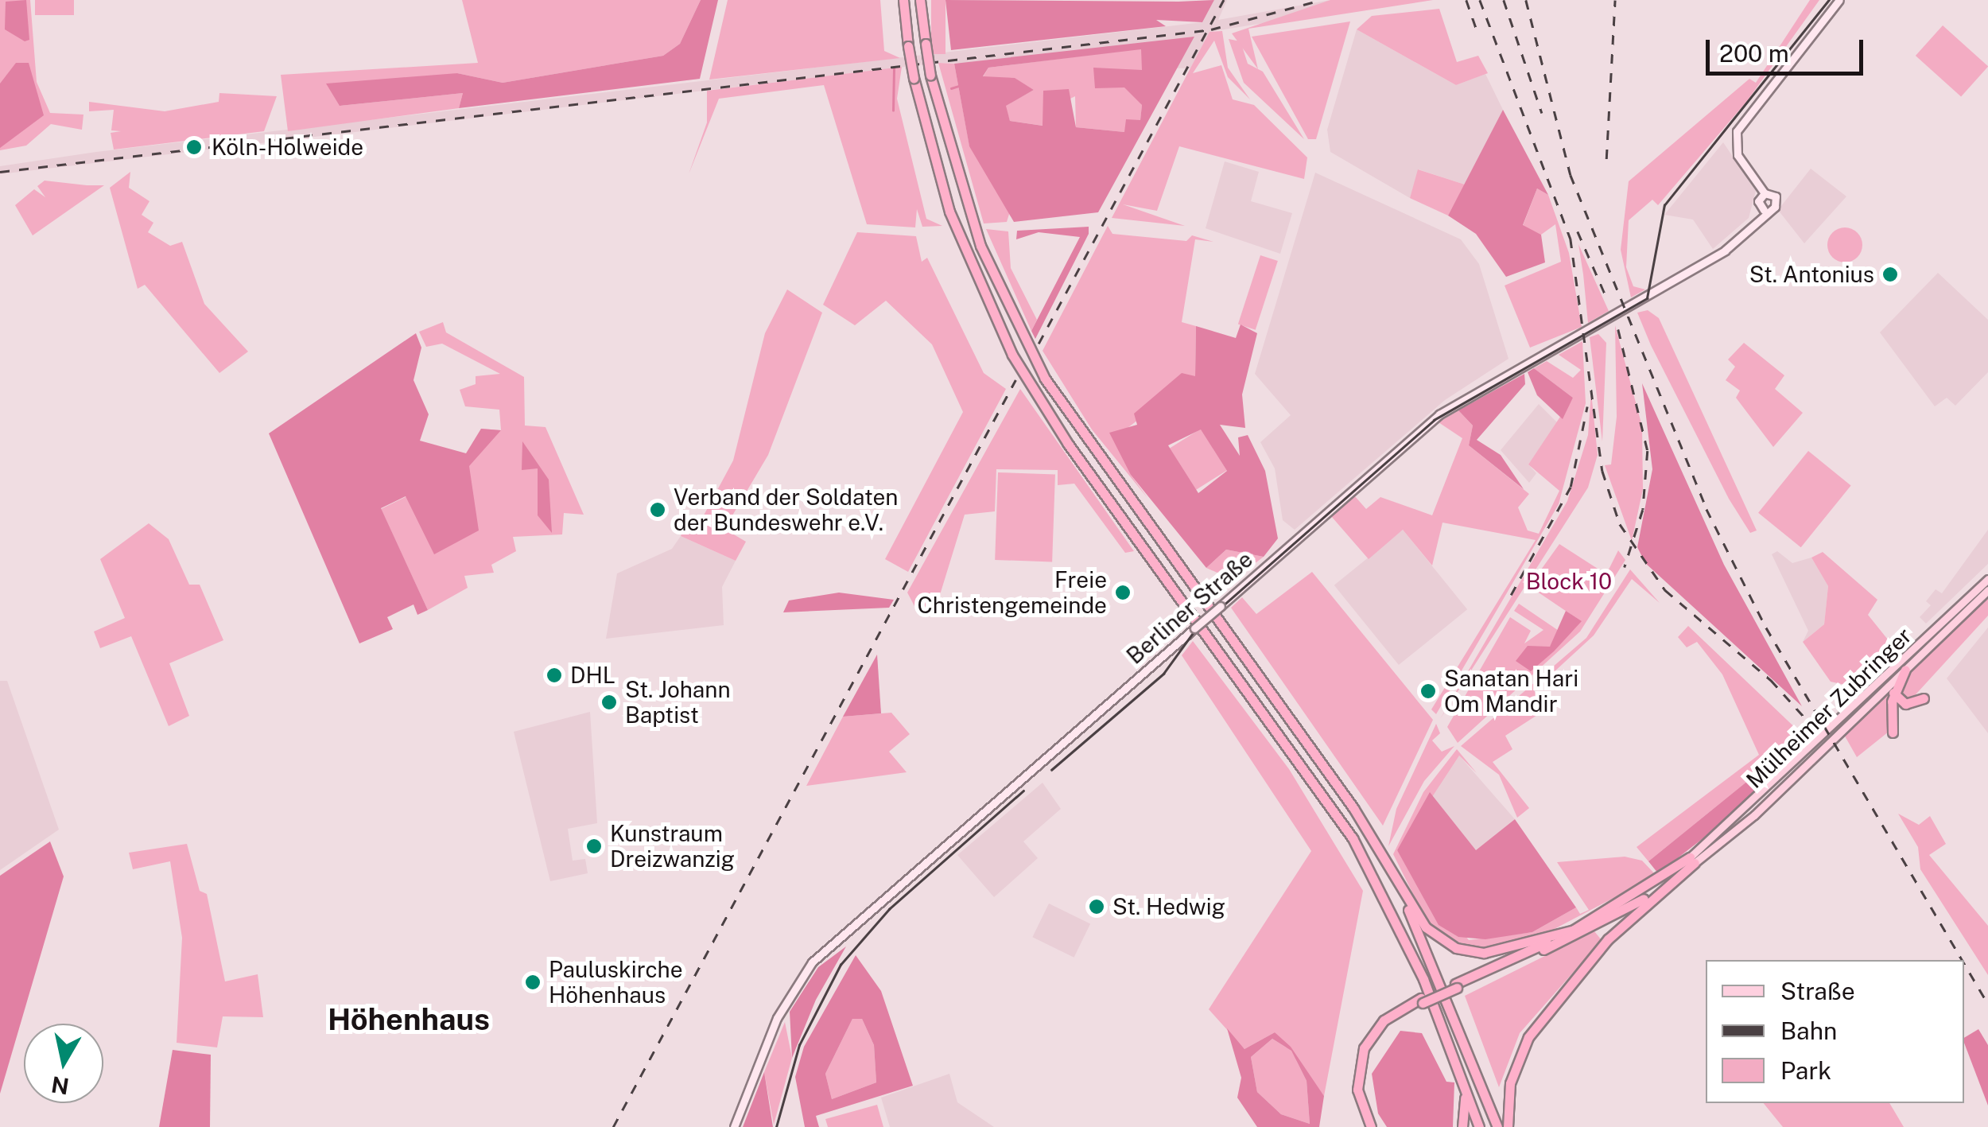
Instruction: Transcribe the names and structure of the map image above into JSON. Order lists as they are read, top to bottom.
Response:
{
  "streets": {
    "main road": ["Berliner Straße", "Mülheimer Zubringer"]
  },
  "districts": ["Höhenhaus"],
  "parks": ["Block 10"],
  "places": [
    "Köln-Holweide",
    "St. Antonius",
    "Verband der Soldaten der Bundeswehr e.V.",
    "Freie Christengemeinde",
    "DHL",
    "Sanatan Hari Om Mandir",
    "St. Johann Baptist",
    "Kunstraum Dreizwanzig",
    "St. Hedwig",
    "Pauluskirche Höhenhaus"
  ],
  "legend": ["Straße", "Bahn", "Park"],
  "scale_bar": "200 m",
  "north": "bottom"
}
